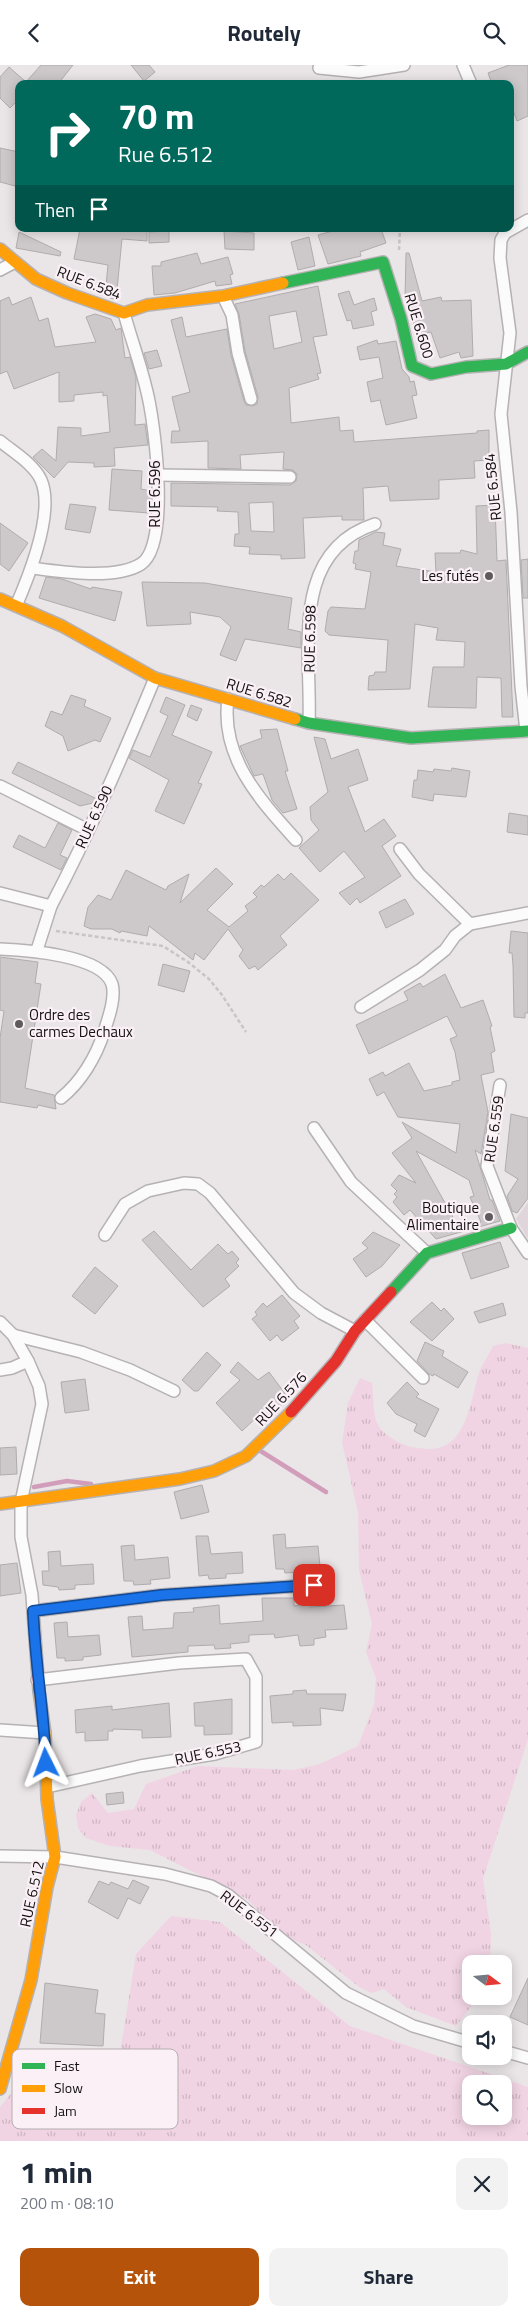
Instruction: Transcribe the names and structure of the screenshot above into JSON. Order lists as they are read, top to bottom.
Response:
{
  "streets": {
    "street": [
      "RUE 6.584",
      "RUE 6.600",
      "RUE 6.596",
      "RUE 6.598",
      "RUE 6.582",
      "RUE 6.590",
      "RUE 6.559",
      "RUE 6.576",
      "RUE 6.553",
      "RUE 6.512",
      "RUE 6.551"
    ]
  },
  "crossings": [
    ["RUE 6.584", "RUE 6.600"],
    ["RUE 6.584", "RUE 6.596"],
    ["RUE 6.584", "RUE 6.582"],
    ["RUE 6.598", "RUE 6.582"],
    ["RUE 6.582", "RUE 6.590"],
    ["RUE 6.576", "RUE 6.512"],
    ["RUE 6.553", "RUE 6.512"],
    ["RUE 6.512", "RUE 6.551"]
  ],
  "places": ["Les futés", "Ordre des carmes Dechaux", "Boutique Alimentaire"],
  "legend": ["Fast", "Slow", "Jam"],
  "north": "right",
  "page": {
    "header": "Routely",
    "turn": ["70 m", "Rue 6.512"],
    "then": "Then",
    "heading": ["1 min", "200 m · 08:10"],
    "buttons": ["Exit", "Share"]
  }
}
